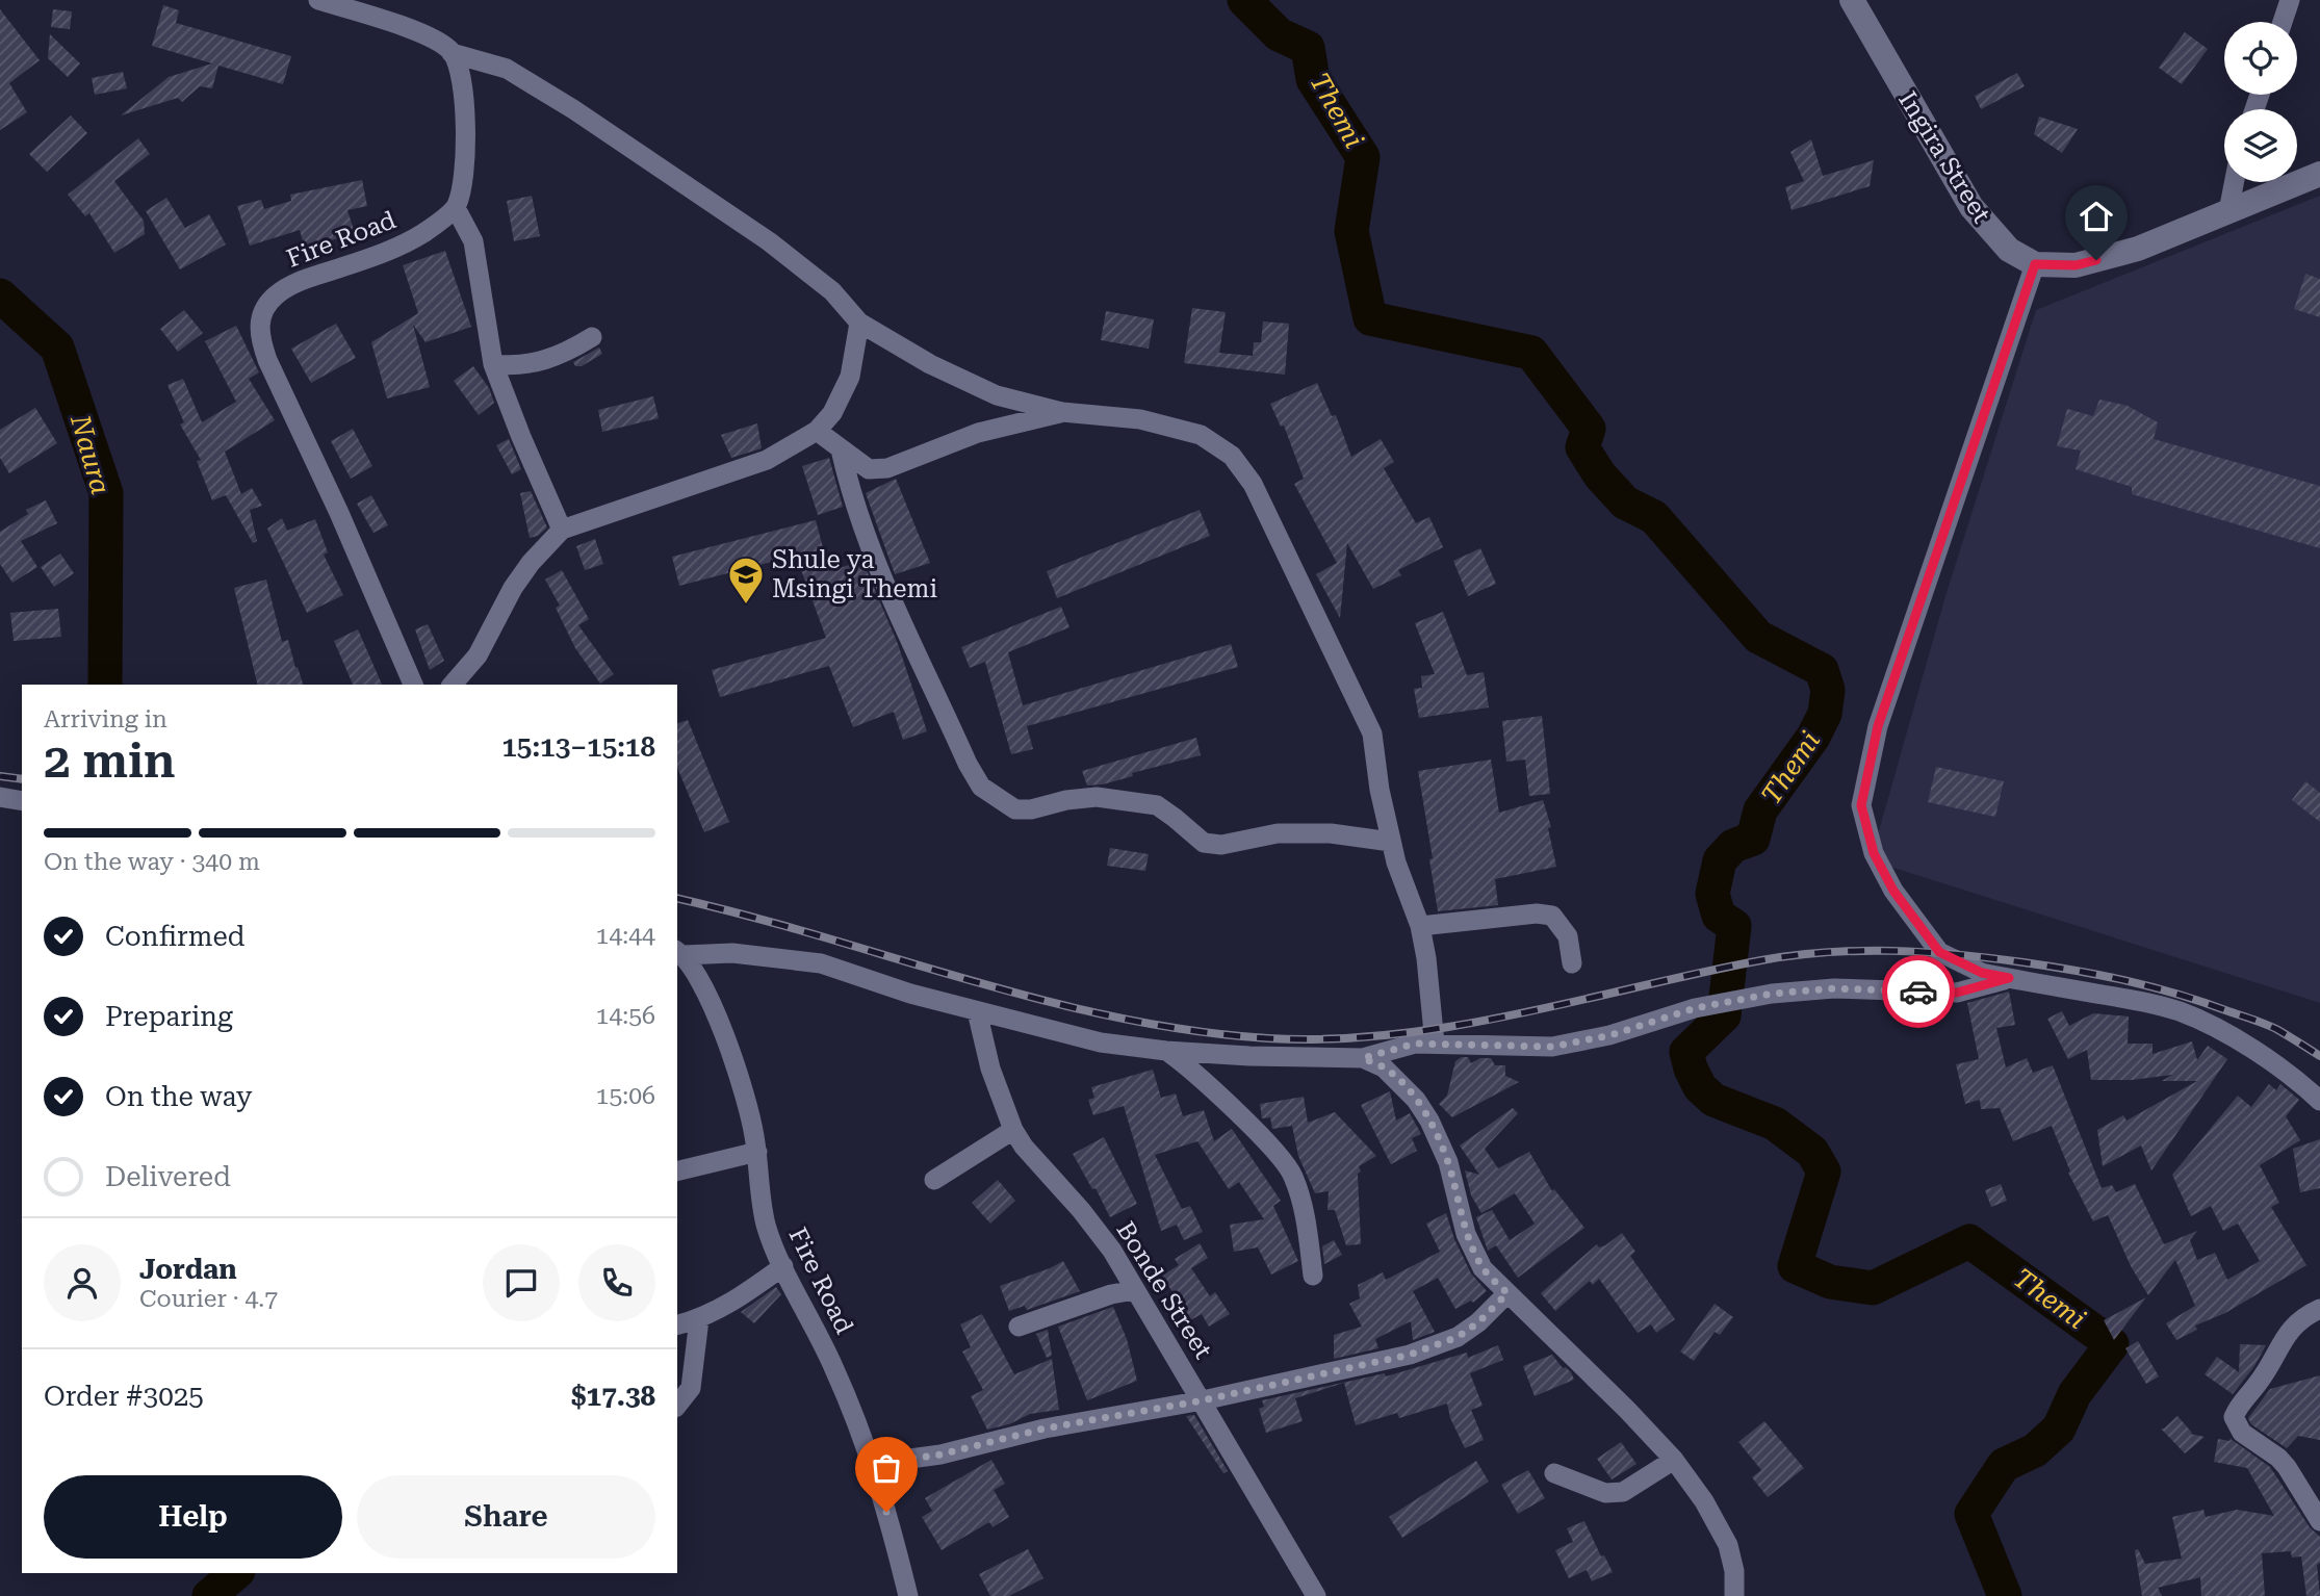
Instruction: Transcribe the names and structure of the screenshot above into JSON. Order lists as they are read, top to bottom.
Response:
{
  "streets": {
    "street": ["Ingira Street", "Fire Road", "Bonde Street"]
  },
  "water": ["Themi", "Naura"],
  "places": {
    "school or university": ["Shule ya Msingi Themi"]
  },
  "page": {
    "heading": ["2 min", "Arriving in", "15:13–15:18"],
    "panel": [
      "Jordan",
      "Courier · 4.7",
      "Order #3025",
      "$17.38"
    ],
    "bar": "On the way · 340 m",
    "list": [
      ["Confirmed", "14:44"],
      ["Preparing", "14:56"],
      ["On the way", "15:06"],
      "Delivered"
    ],
    "buttons": ["Help", "Share"]
  }
}
